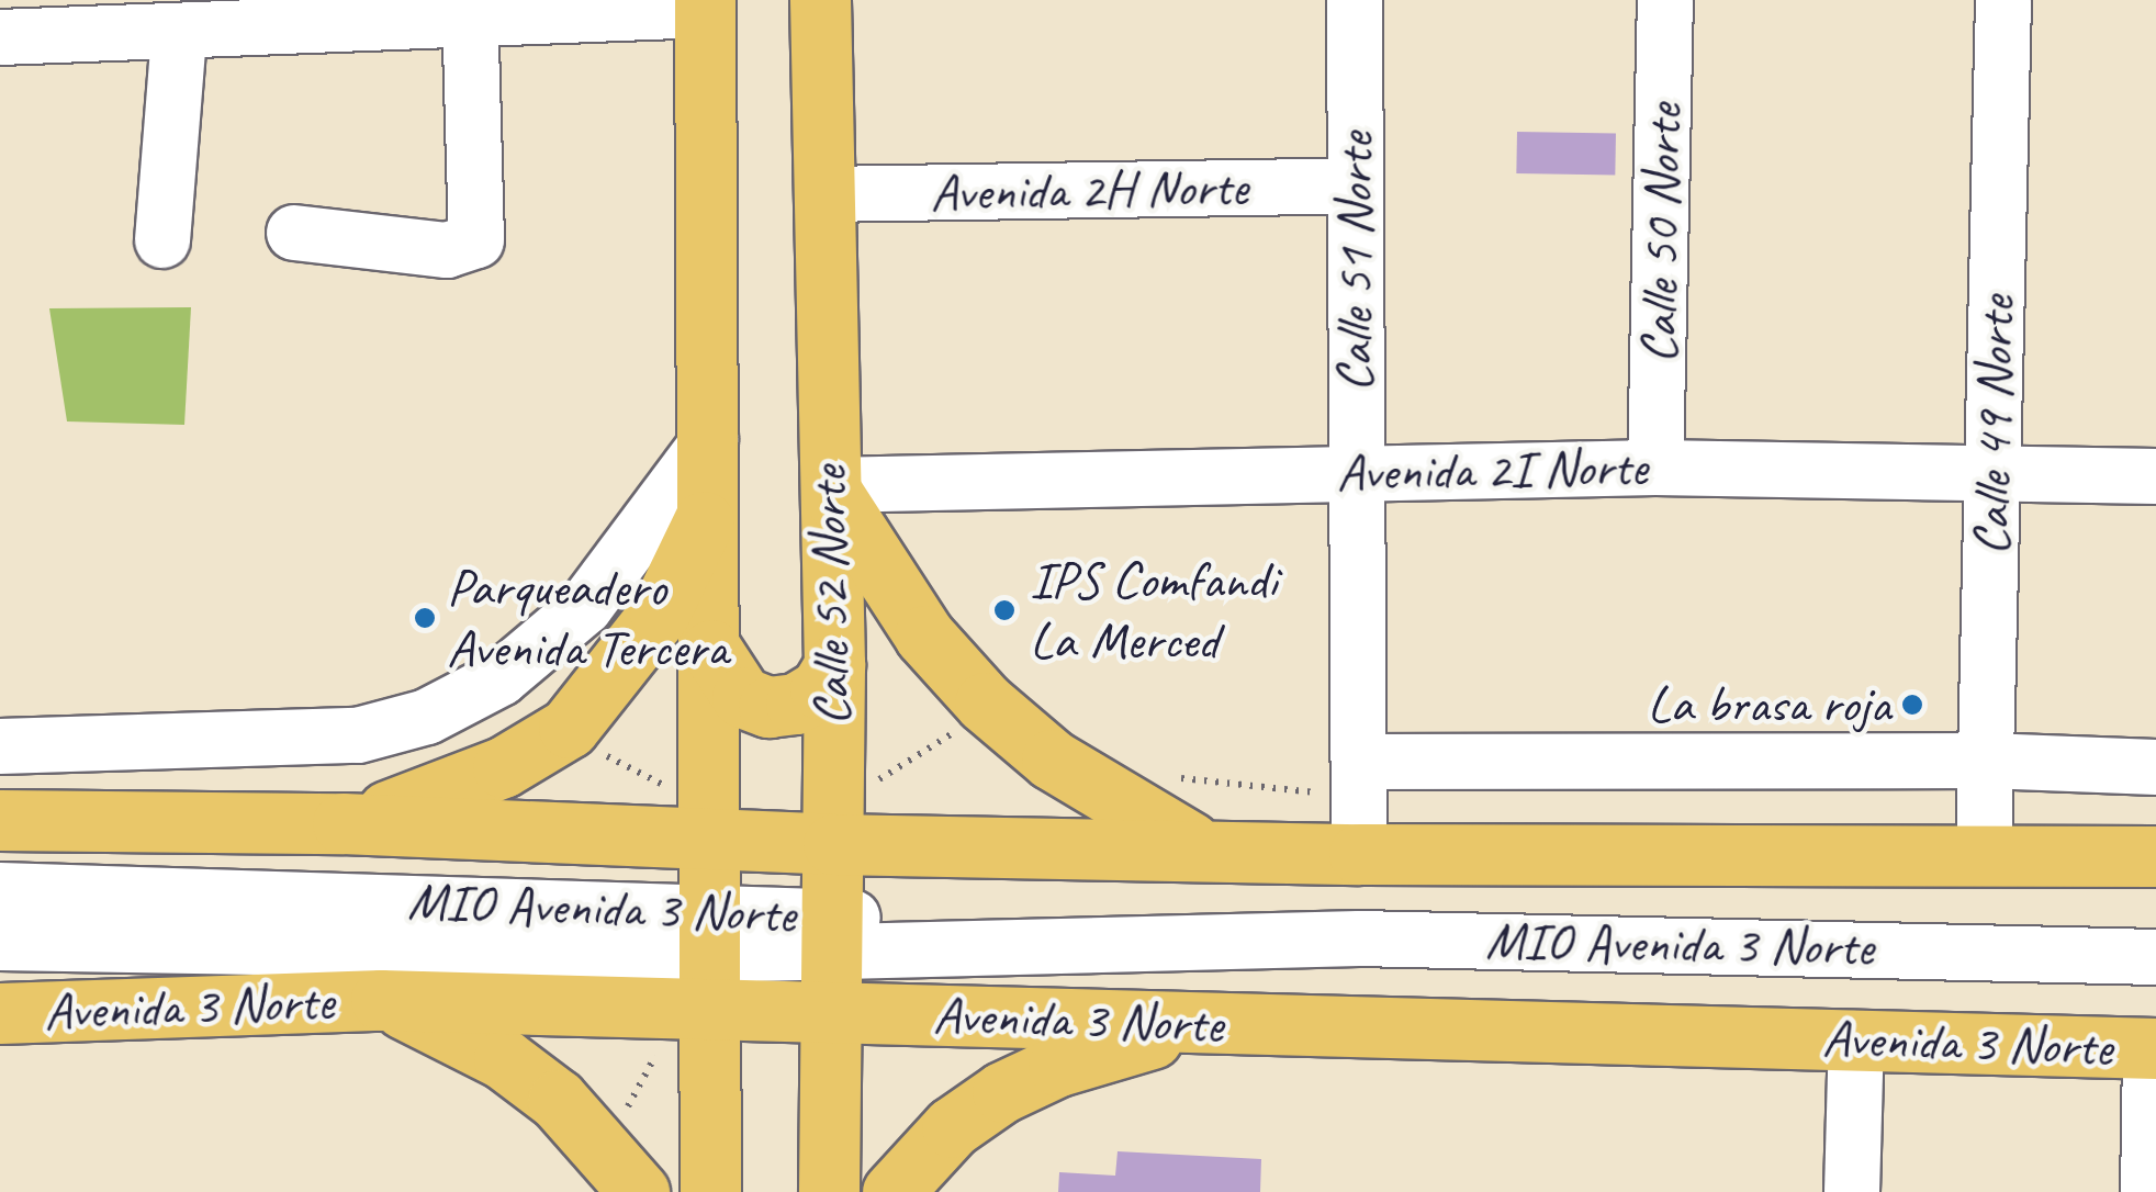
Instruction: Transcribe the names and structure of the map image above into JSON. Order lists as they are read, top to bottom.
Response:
{
  "streets": {
    "main road": ["Calle 52 Norte", "Avenida 3 Norte"],
    "street": [
      "Avenida 2H Norte",
      "Calle 50 Norte",
      "Calle 51 Norte",
      "Calle 49 Norte",
      "Avenida 2I Norte",
      "MIO Avenida 3 Norte"
    ]
  },
  "crossings": [
    ["Avenida 2H Norte", "Calle 51 Norte"],
    ["Avenida 2H Norte", "Calle 52 Norte"],
    ["Calle 50 Norte", "Avenida 2I Norte"],
    ["Calle 51 Norte", "Avenida 2I Norte"],
    ["Calle 49 Norte", "Avenida 2I Norte"],
    ["Avenida 2I Norte", "Calle 52 Norte"],
    ["Calle 52 Norte", "MIO Avenida 3 Norte"],
    ["Calle 52 Norte", "Avenida 3 Norte"],
    ["MIO Avenida 3 Norte", "Avenida 3 Norte"]
  ],
  "places": ["IPS Comfandi La Merced", "Parqueadero Avenida Tercera", "La brasa roja"]
}
